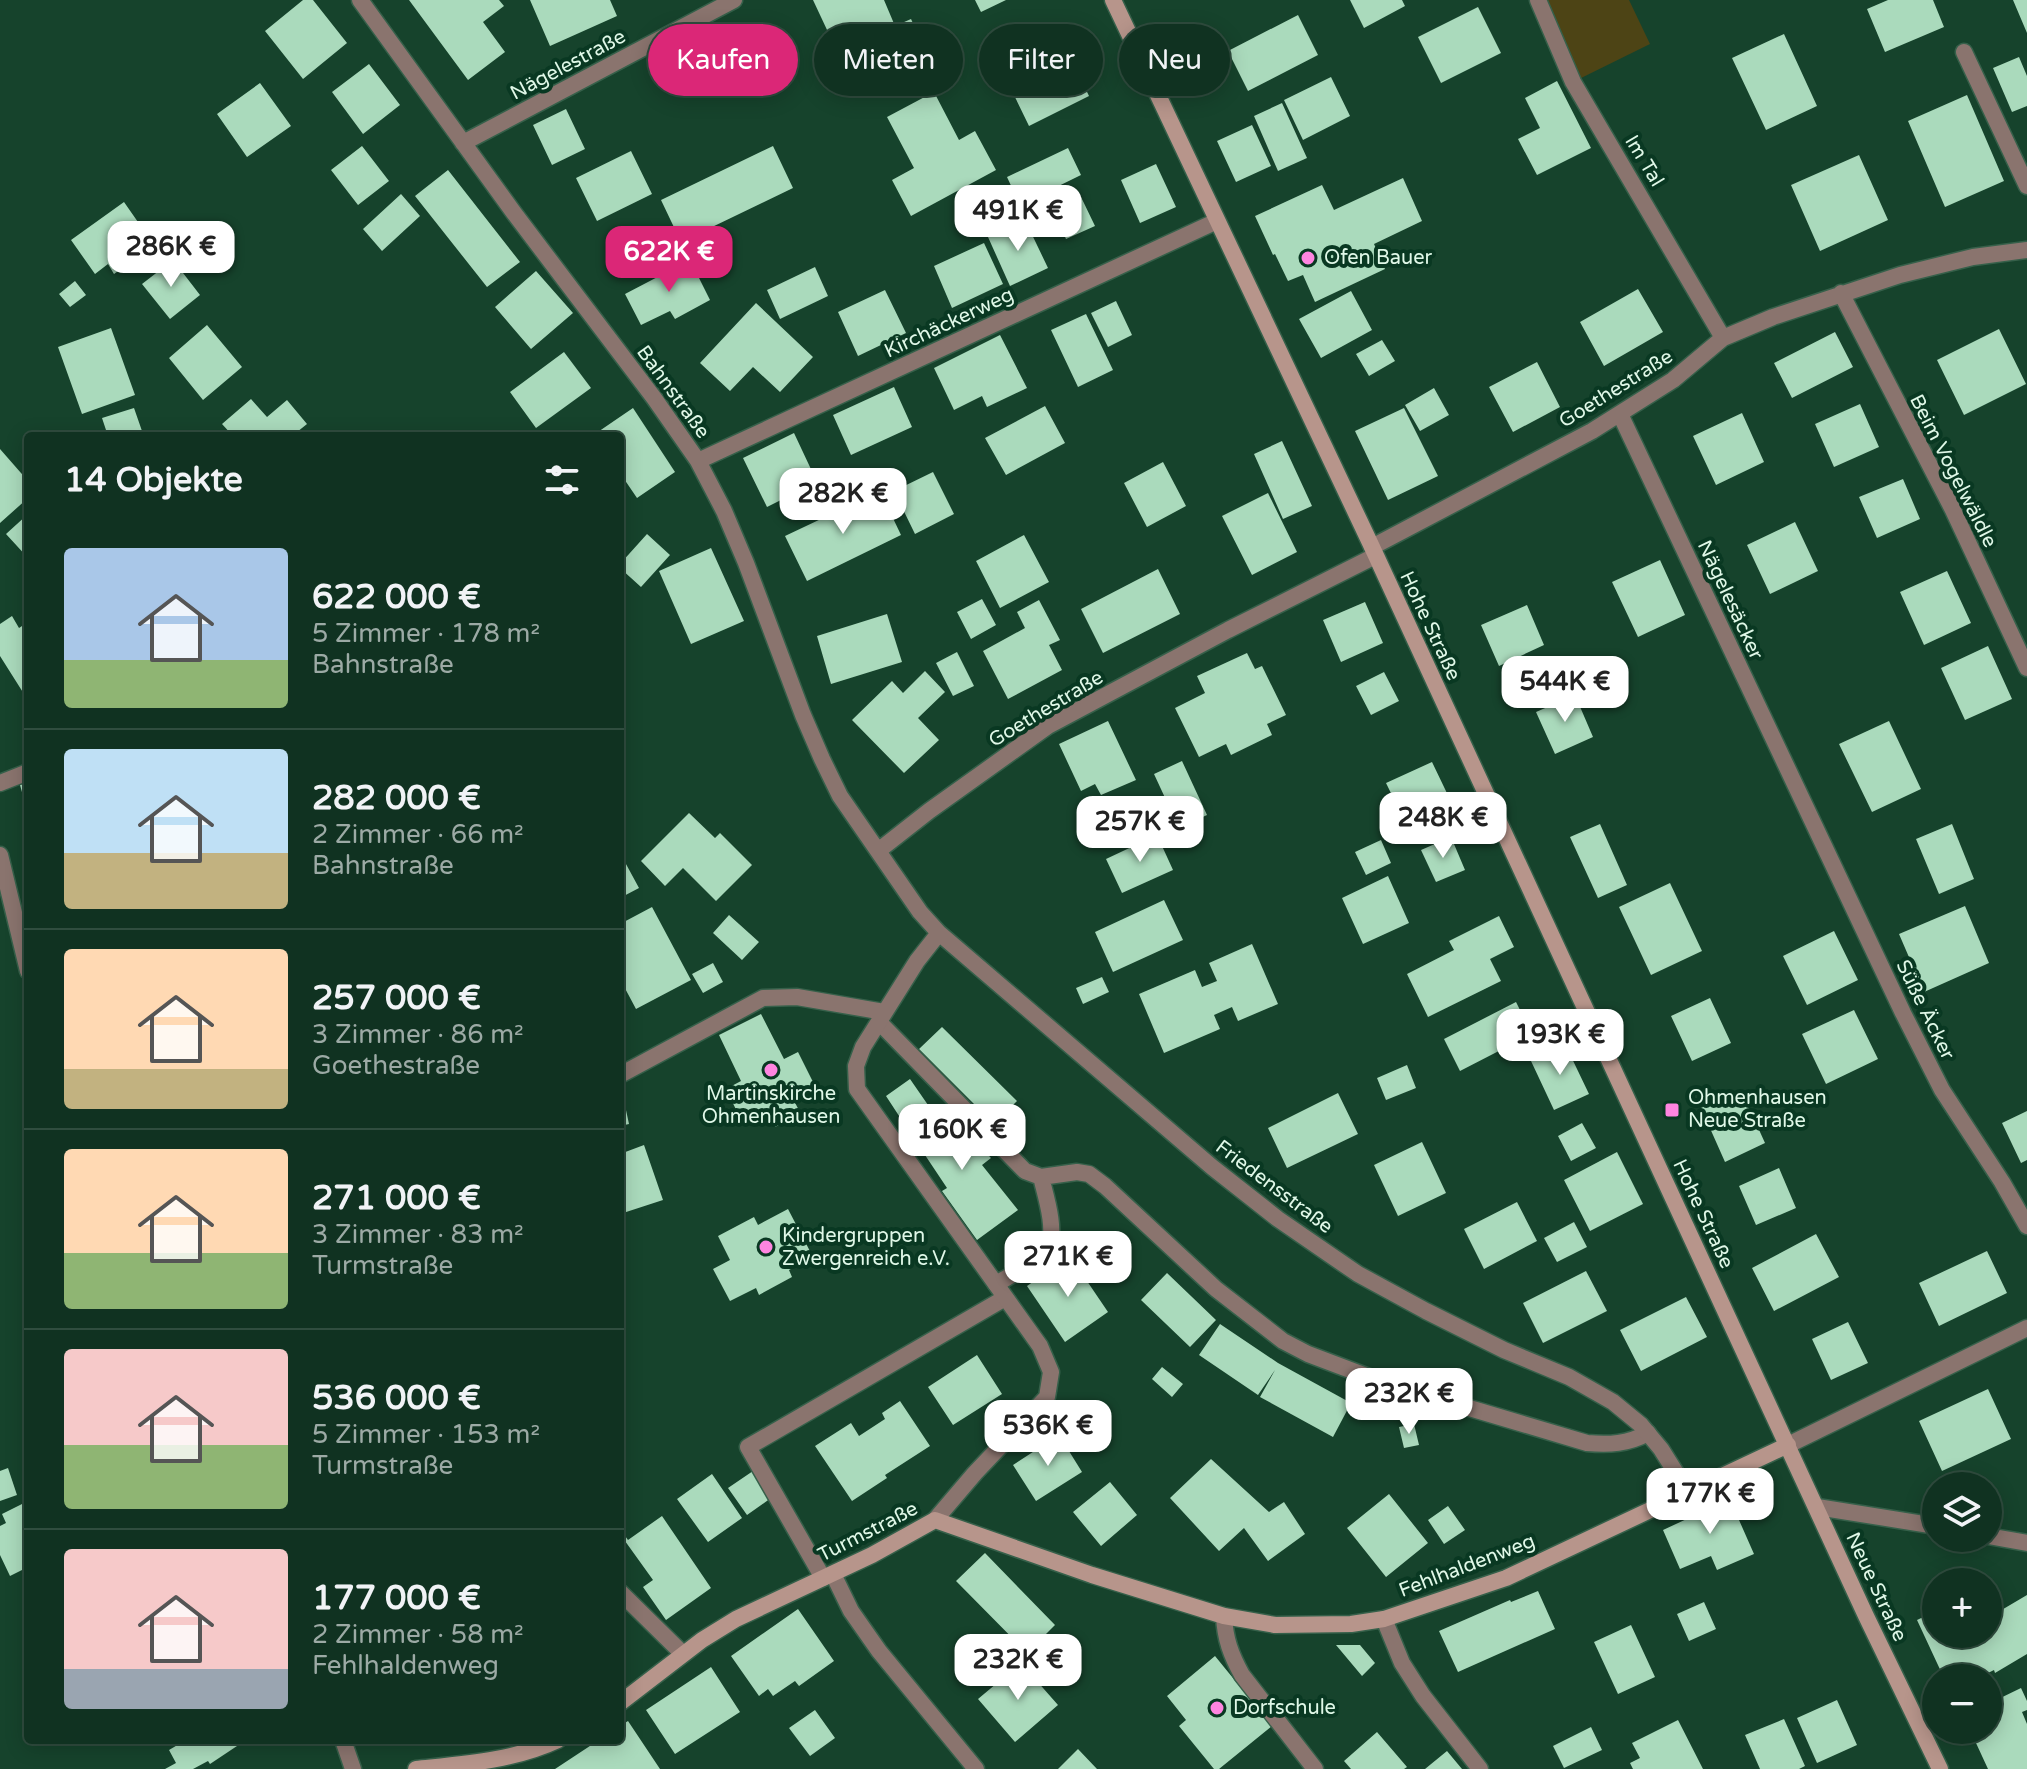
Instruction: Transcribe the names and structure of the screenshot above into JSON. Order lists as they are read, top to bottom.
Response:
{
  "streets": {
    "main road": [
      "Hohe Straße",
      "Turmstraße",
      "Fehlhaldenweg",
      "Neue Straße"
    ],
    "street": [
      "Nägelestraße",
      "Im Tal",
      "Kirchäckerweg",
      "Goethestraße",
      "Bahnstraße",
      "Beim Vogelwäldle",
      "Nägelesäcker",
      "Süße Äcker",
      "Friedensstraße"
    ]
  },
  "crossings": [
    ["Nägelestraße", "Bahnstraße"],
    ["Im Tal", "Goethestraße"],
    ["Kirchäckerweg", "Bahnstraße"],
    ["Kirchäckerweg", "Hohe Straße"],
    ["Goethestraße", "Bahnstraße"],
    ["Goethestraße", "Beim Vogelwäldle"],
    ["Goethestraße", "Nägelesäcker"],
    ["Goethestraße", "Hohe Straße"],
    ["Goethestraße", "Friedensstraße"],
    ["Bahnstraße", "Friedensstraße"],
    ["Nägelesäcker", "Süße Äcker"],
    ["Hohe Straße", "Fehlhaldenweg"],
    ["Hohe Straße", "Neue Straße"],
    ["Friedensstraße", "Turmstraße"],
    ["Friedensstraße", "Fehlhaldenweg"],
    ["Turmstraße", "Fehlhaldenweg"],
    ["Fehlhaldenweg", "Neue Straße"]
  ],
  "places": {
    "other": [
      "Ofen Bauer",
      "Martinskirche Ohmenhausen",
      "Kindergruppen Zwergenreich e.V.",
      "Dorfschule"
    ],
    "transit": ["Ohmenhausen Neue Straße"]
  },
  "page": {
    "chip": [
      "Kaufen",
      "Mieten",
      "Filter",
      "Neu"
    ],
    "price": [
      "491K €",
      "286K €",
      "622K €",
      "282K €",
      "544K €",
      "248K €",
      "257K €",
      "193K €",
      "160K €",
      "271K €",
      "232K €",
      "536K €",
      "177K €",
      "232K €"
    ],
    "heading": "14 Objekte",
    "list": [
      {
        "name": "622 000 €",
        "note": "5 Zimmer · 178 m² · Bahnstraße"
      },
      {
        "name": "282 000 €",
        "note": "2 Zimmer · 66 m² · Bahnstraße"
      },
      {
        "name": "257 000 €",
        "note": "3 Zimmer · 86 m² · Goethestraße"
      },
      {
        "name": "271 000 €",
        "note": "3 Zimmer · 83 m² · Turmstraße"
      },
      {
        "name": "536 000 €",
        "note": "5 Zimmer · 153 m² · Turmstraße"
      },
      {
        "name": "177 000 €",
        "note": "2 Zimmer · 58 m² · Fehlhaldenweg"
      }
    ],
    "map_buttons": ["+", "−"]
  }
}
